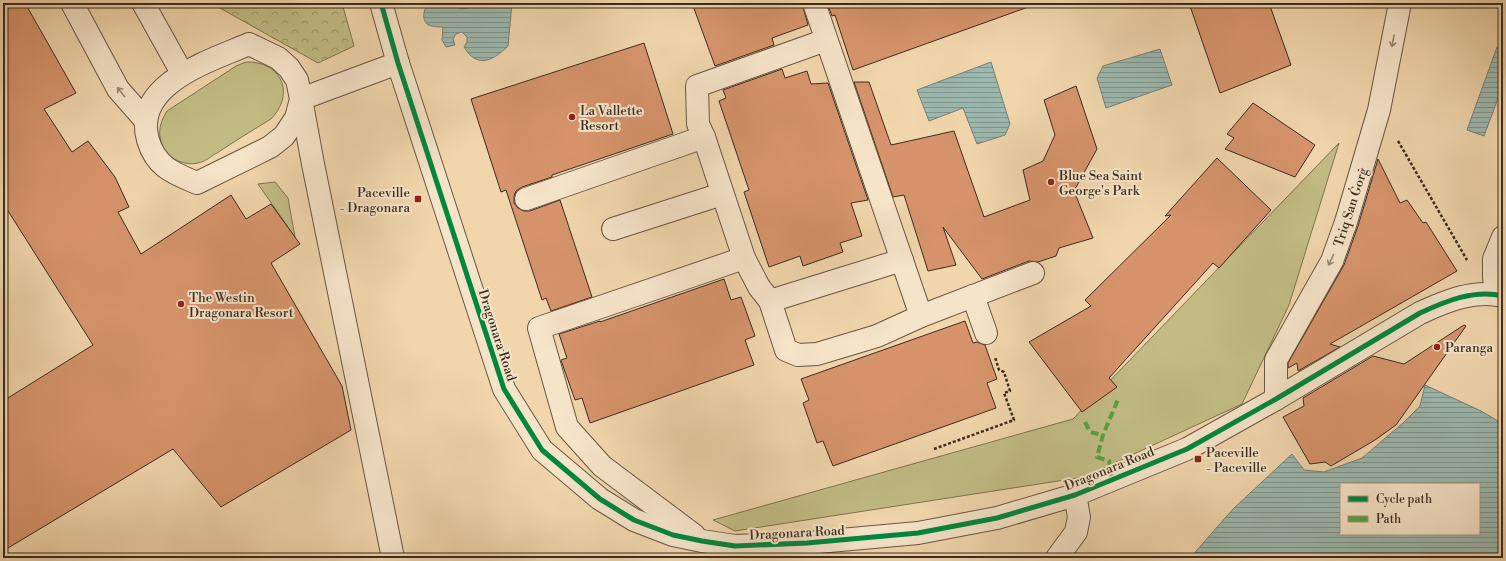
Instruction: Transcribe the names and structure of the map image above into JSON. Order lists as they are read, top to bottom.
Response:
{
  "streets": {
    "street": ["Triq San Ġorġ", "Dragonara Road"]
  },
  "crossings": [
    ["Triq San Ġorġ", "Dragonara Road"]
  ],
  "one_way": ["Triq San Ġorġ"],
  "places": {
    "other": [
      "La Vallette Resort",
      "Blue Sea Saint George's Park",
      "The Westin Dragonara Resort",
      "Paranga"
    ],
    "transit": ["Paceville - Dragonara", "Paceville - Paceville"]
  },
  "legend": ["Cycle path", "Path"]
}
